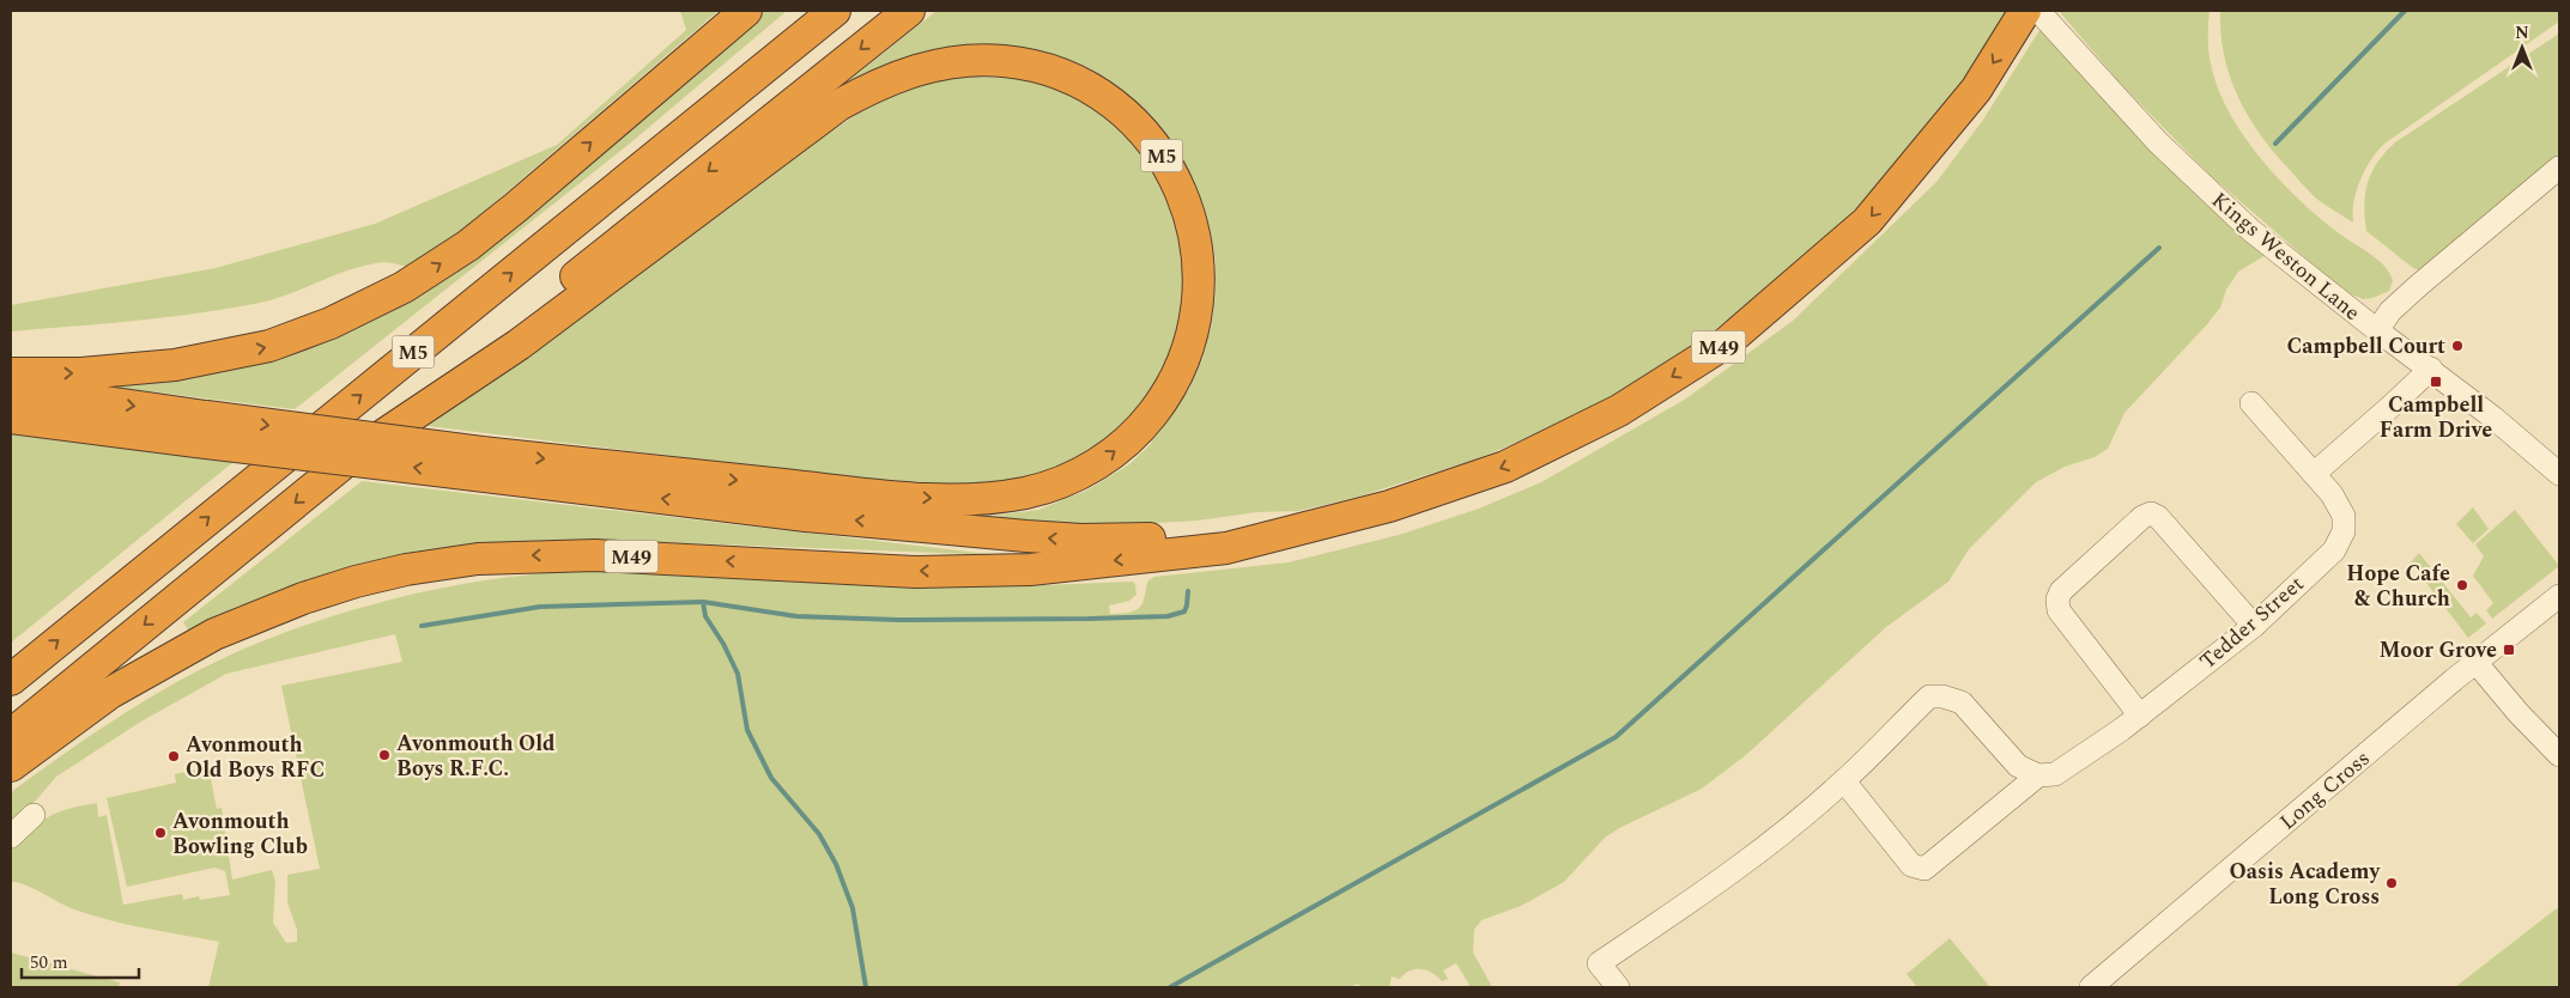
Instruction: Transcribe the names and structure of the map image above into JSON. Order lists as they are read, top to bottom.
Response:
{
  "streets": {
    "highway": ["M5", "M49"],
    "street": ["Kings Weston Lane", "Tedder Street", "Long Cross"]
  },
  "crossings": [
    ["M5", "M49"]
  ],
  "places": {
    "other": [
      "Campbell Court",
      "Hope Cafe & Church",
      "Avonmouth Old Boys R.F.C.",
      "Avonmouth Old Boys RFC",
      "Avonmouth Bowling Club",
      "Oasis Academy Long Cross"
    ],
    "transit": ["Campbell Farm Drive", "Moor Grove"]
  },
  "scale_bar": "50 m",
  "north": "top"
}
